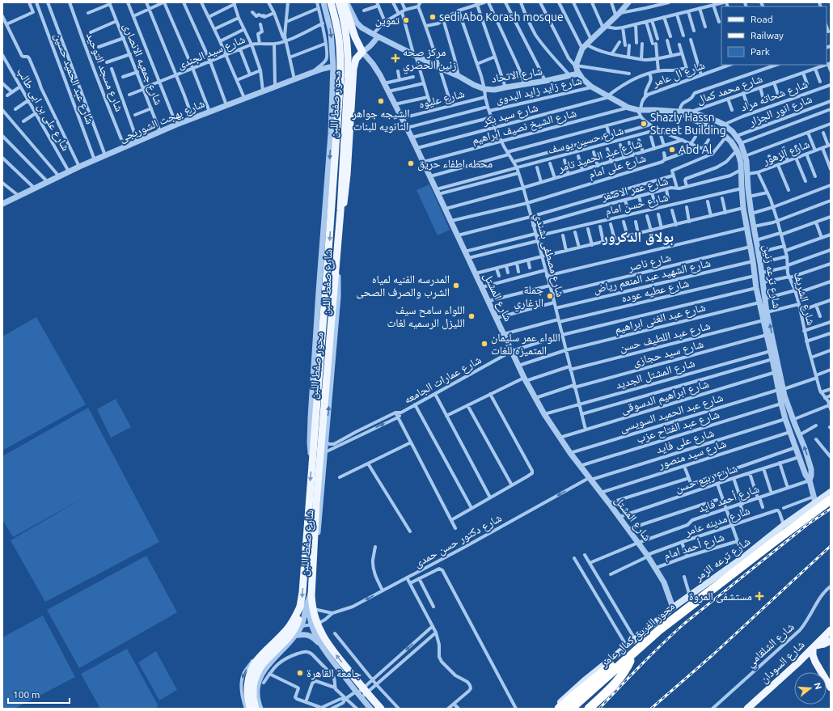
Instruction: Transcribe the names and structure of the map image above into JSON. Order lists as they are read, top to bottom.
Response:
{
  "streets": {
    "highway": ["محور الفريق كمال عامر"],
    "main road": ["محور صفط اللبن", "شارع ترعه الزمر", "شارع السودان"],
    "street": [
      "شارع سيد الجندى",
      "شارع جمعيه الانصارى",
      "شارع مسجد التوحيد",
      "شارع ال عامر",
      "شارع الاتحاد",
      "شارع عبد الحميد حسين",
      "شارع محمد كمال",
      "شارع زايد زايد البدوى",
      "شارع شحاته مراد",
      "شارع عليوه",
      "شارع على بن ابى طالب",
      "شارع انور الجزار",
      "شارع سيد بكر",
      "شارع بهجت الشوربجى",
      "شارع الشيخ نصيف ابراهيم",
      "شارع حسين يوسف",
      "شارع الزهور",
      "شارع عبد الحميد تامر",
      "شارع على امام",
      "شارع عمر الاصفر",
      "شارع حسن امام",
      "شارع مصطفى بشندي",
      "شارع ناصر",
      "شارع الشهيد عبد المنعم رياض",
      "شارع ترعه زنين",
      "شارع صفط اللبن",
      "شارع عطيه عوده",
      "شارع المشتل",
      "شارع الشريف",
      "شارع عبد الغنى ابراهيم",
      "شارع عبد اللطيف حسن",
      "شارع سيد حجازى",
      "شارع المشتل الجديد",
      "شارع عمارات الجامعه",
      "شارع ابراهيم الدسوقى",
      "شارع عبد الحميد السويسى",
      "شارع عبد الفتاح عزب",
      "شارع على فايد",
      "شارع سيد منصور",
      "شارع ربيع حسن",
      "شارع أحمد فايد",
      "شارع مدينه عامر",
      "شارع دكتور حسن حمدى",
      "شارع أحمد امام",
      "شارع الشلقامي"
    ]
  },
  "crossings": [
    ["شارع سيد الجندى", "شارع جمعيه الانصارى"],
    ["شارع جمعيه الانصارى", "شارع بهجت الشوربجى"],
    ["شارع مسجد التوحيد", "شارع بهجت الشوربجى"],
    ["شارع ال عامر", "شارع ترعه زنين"],
    ["شارع الاتحاد", "شارع مصطفى بشندي"],
    ["شارع الاتحاد", "شارع ترعه زنين"],
    ["شارع عبد الحميد حسين", "شارع بهجت الشوربجى"],
    ["شارع محمد كمال", "شارع ترعه زنين"],
    ["شارع زايد زايد البدوى", "شارع مصطفى بشندي"],
    ["شارع زايد زايد البدوى", "شارع ترعه زنين"],
    ["شارع شحاته مراد", "شارع ترعه زنين"],
    ["شارع عليوه", "شارع مصطفى بشندي"],
    ["شارع عليوه", "شارع المشتل"],
    ["شارع على بن ابى طالب", "شارع بهجت الشوربجى"],
    ["شارع انور الجزار", "شارع ترعه زنين"],
    ["شارع سيد بكر", "شارع مصطفى بشندي"],
    ["شارع سيد بكر", "شارع ترعه زنين"],
    ["شارع سيد بكر", "شارع المشتل"],
    ["شارع الشيخ نصيف ابراهيم", "شارع مصطفى بشندي"],
    ["شارع الشيخ نصيف ابراهيم", "شارع ترعه زنين"],
    ["شارع الشيخ نصيف ابراهيم", "شارع المشتل"],
    ["شارع حسين يوسف", "شارع مصطفى بشندي"],
    ["شارع حسين يوسف", "شارع المشتل"],
    ["شارع الزهور", "شارع ترعه زنين"],
    ["شارع الزهور", "شارع الشريف"],
    ["شارع عبد الحميد تامر", "شارع مصطفى بشندي"],
    ["شارع عبد الحميد تامر", "شارع المشتل"],
    ["شارع على امام", "شارع مصطفى بشندي"],
    ["شارع عمر الاصفر", "شارع مصطفى بشندي"],
    ["شارع عمر الاصفر", "شارع ترعه زنين"],
    ["شارع حسن امام", "شارع مصطفى بشندي"],
    ["شارع حسن امام", "شارع ترعه زنين"],
    ["شارع حسن امام", "شارع المشتل"],
    ["شارع مصطفى بشندي", "شارع ناصر"],
    ["شارع مصطفى بشندي", "شارع الشهيد عبد المنعم رياض"],
    ["شارع مصطفى بشندي", "شارع عطيه عوده"],
    ["شارع مصطفى بشندي", "شارع عبد الغنى ابراهيم"],
    ["شارع مصطفى بشندي", "شارع عبد اللطيف حسن"],
    ["شارع مصطفى بشندي", "شارع سيد حجازى"],
    ["شارع مصطفى بشندي", "شارع المشتل الجديد"],
    ["شارع مصطفى بشندي", "شارع عمارات الجامعه"],
    ["شارع مصطفى بشندي", "شارع ابراهيم الدسوقى"],
    ["شارع ناصر", "شارع ترعه زنين"],
    ["شارع الشهيد عبد المنعم رياض", "شارع ترعه زنين"],
    ["شارع ترعه زنين", "شارع عطيه عوده"],
    ["شارع ترعه زنين", "شارع عبد الغنى ابراهيم"],
    ["شارع ترعه زنين", "شارع عبد اللطيف حسن"],
    ["شارع ترعه زنين", "شارع سيد حجازى"],
    ["شارع ترعه زنين", "شارع المشتل الجديد"],
    ["شارع ترعه زنين", "شارع عمارات الجامعه"],
    ["شارع ترعه زنين", "شارع ابراهيم الدسوقى"],
    ["شارع ترعه زنين", "شارع عبد الحميد السويسى"],
    ["شارع ترعه زنين", "شارع عبد الفتاح عزب"],
    ["شارع ترعه زنين", "شارع على فايد"],
    ["شارع ترعه زنين", "شارع سيد منصور"],
    ["شارع ترعه زنين", "شارع ربيع حسن"],
    ["شارع ترعه زنين", "شارع أحمد فايد"],
    ["شارع ترعه زنين", "شارع ترعه الزمر"],
    ["شارع صفط اللبن", "شارع عمارات الجامعه"],
    ["شارع صفط اللبن", "شارع دكتور حسن حمدى"],
    ["شارع عطيه عوده", "شارع المشتل"],
    ["شارع المشتل", "شارع عبد الغنى ابراهيم"],
    ["شارع المشتل", "شارع عبد اللطيف حسن"],
    ["شارع المشتل", "شارع سيد حجازى"],
    ["شارع المشتل", "شارع المشتل الجديد"],
    ["شارع المشتل", "شارع عمارات الجامعه"],
    ["شارع المشتل", "شارع ابراهيم الدسوقى"],
    ["شارع المشتل", "شارع عبد الحميد السويسى"],
    ["شارع المشتل", "شارع عبد الفتاح عزب"],
    ["شارع المشتل", "شارع على فايد"],
    ["شارع المشتل", "شارع سيد منصور"],
    ["شارع المشتل", "شارع ربيع حسن"],
    ["شارع المشتل", "شارع أحمد فايد"],
    ["شارع المشتل", "شارع مدينه عامر"],
    ["شارع المشتل", "شارع دكتور حسن حمدى"],
    ["شارع المشتل", "شارع أحمد امام"],
    ["شارع المشتل", "شارع ترعه الزمر"],
    ["شارع الشريف", "شارع عبد الحميد السويسى"],
    ["شارع على فايد", "شارع دكتور حسن حمدى"],
    ["شارع مدينه عامر", "شارع ترعه الزمر"],
    ["شارع ترعه الزمر", "محور الفريق كمال عامر"]
  ],
  "one_way": ["شارع دكتور حسن حمدى"],
  "districts": ["بولاق الدكرور"],
  "places": {
    "other": [
      "sedi Abo Korash mosque",
      "تموين",
      "الشيجه جواهر الثانويه للبنات",
      "Shazly Hassn Street Building",
      "Abd Al",
      "محطه اطفاء حريق",
      "المدرسه الفنيه لمياه الشرب والصرف الصحى",
      "جملة الزغاري",
      "اللواء سامح سيف الليزل الرسميه لغات",
      "اللواء عمر سليمان المتميزه للغات",
      "جامعة القاهرة"
    ],
    "health": ["مركز صحه زنين الحضري", "مستشفى المروة"]
  },
  "legend": ["Road", "Railway", "Park"],
  "scale_bar": "100 m",
  "north": "right"
}
